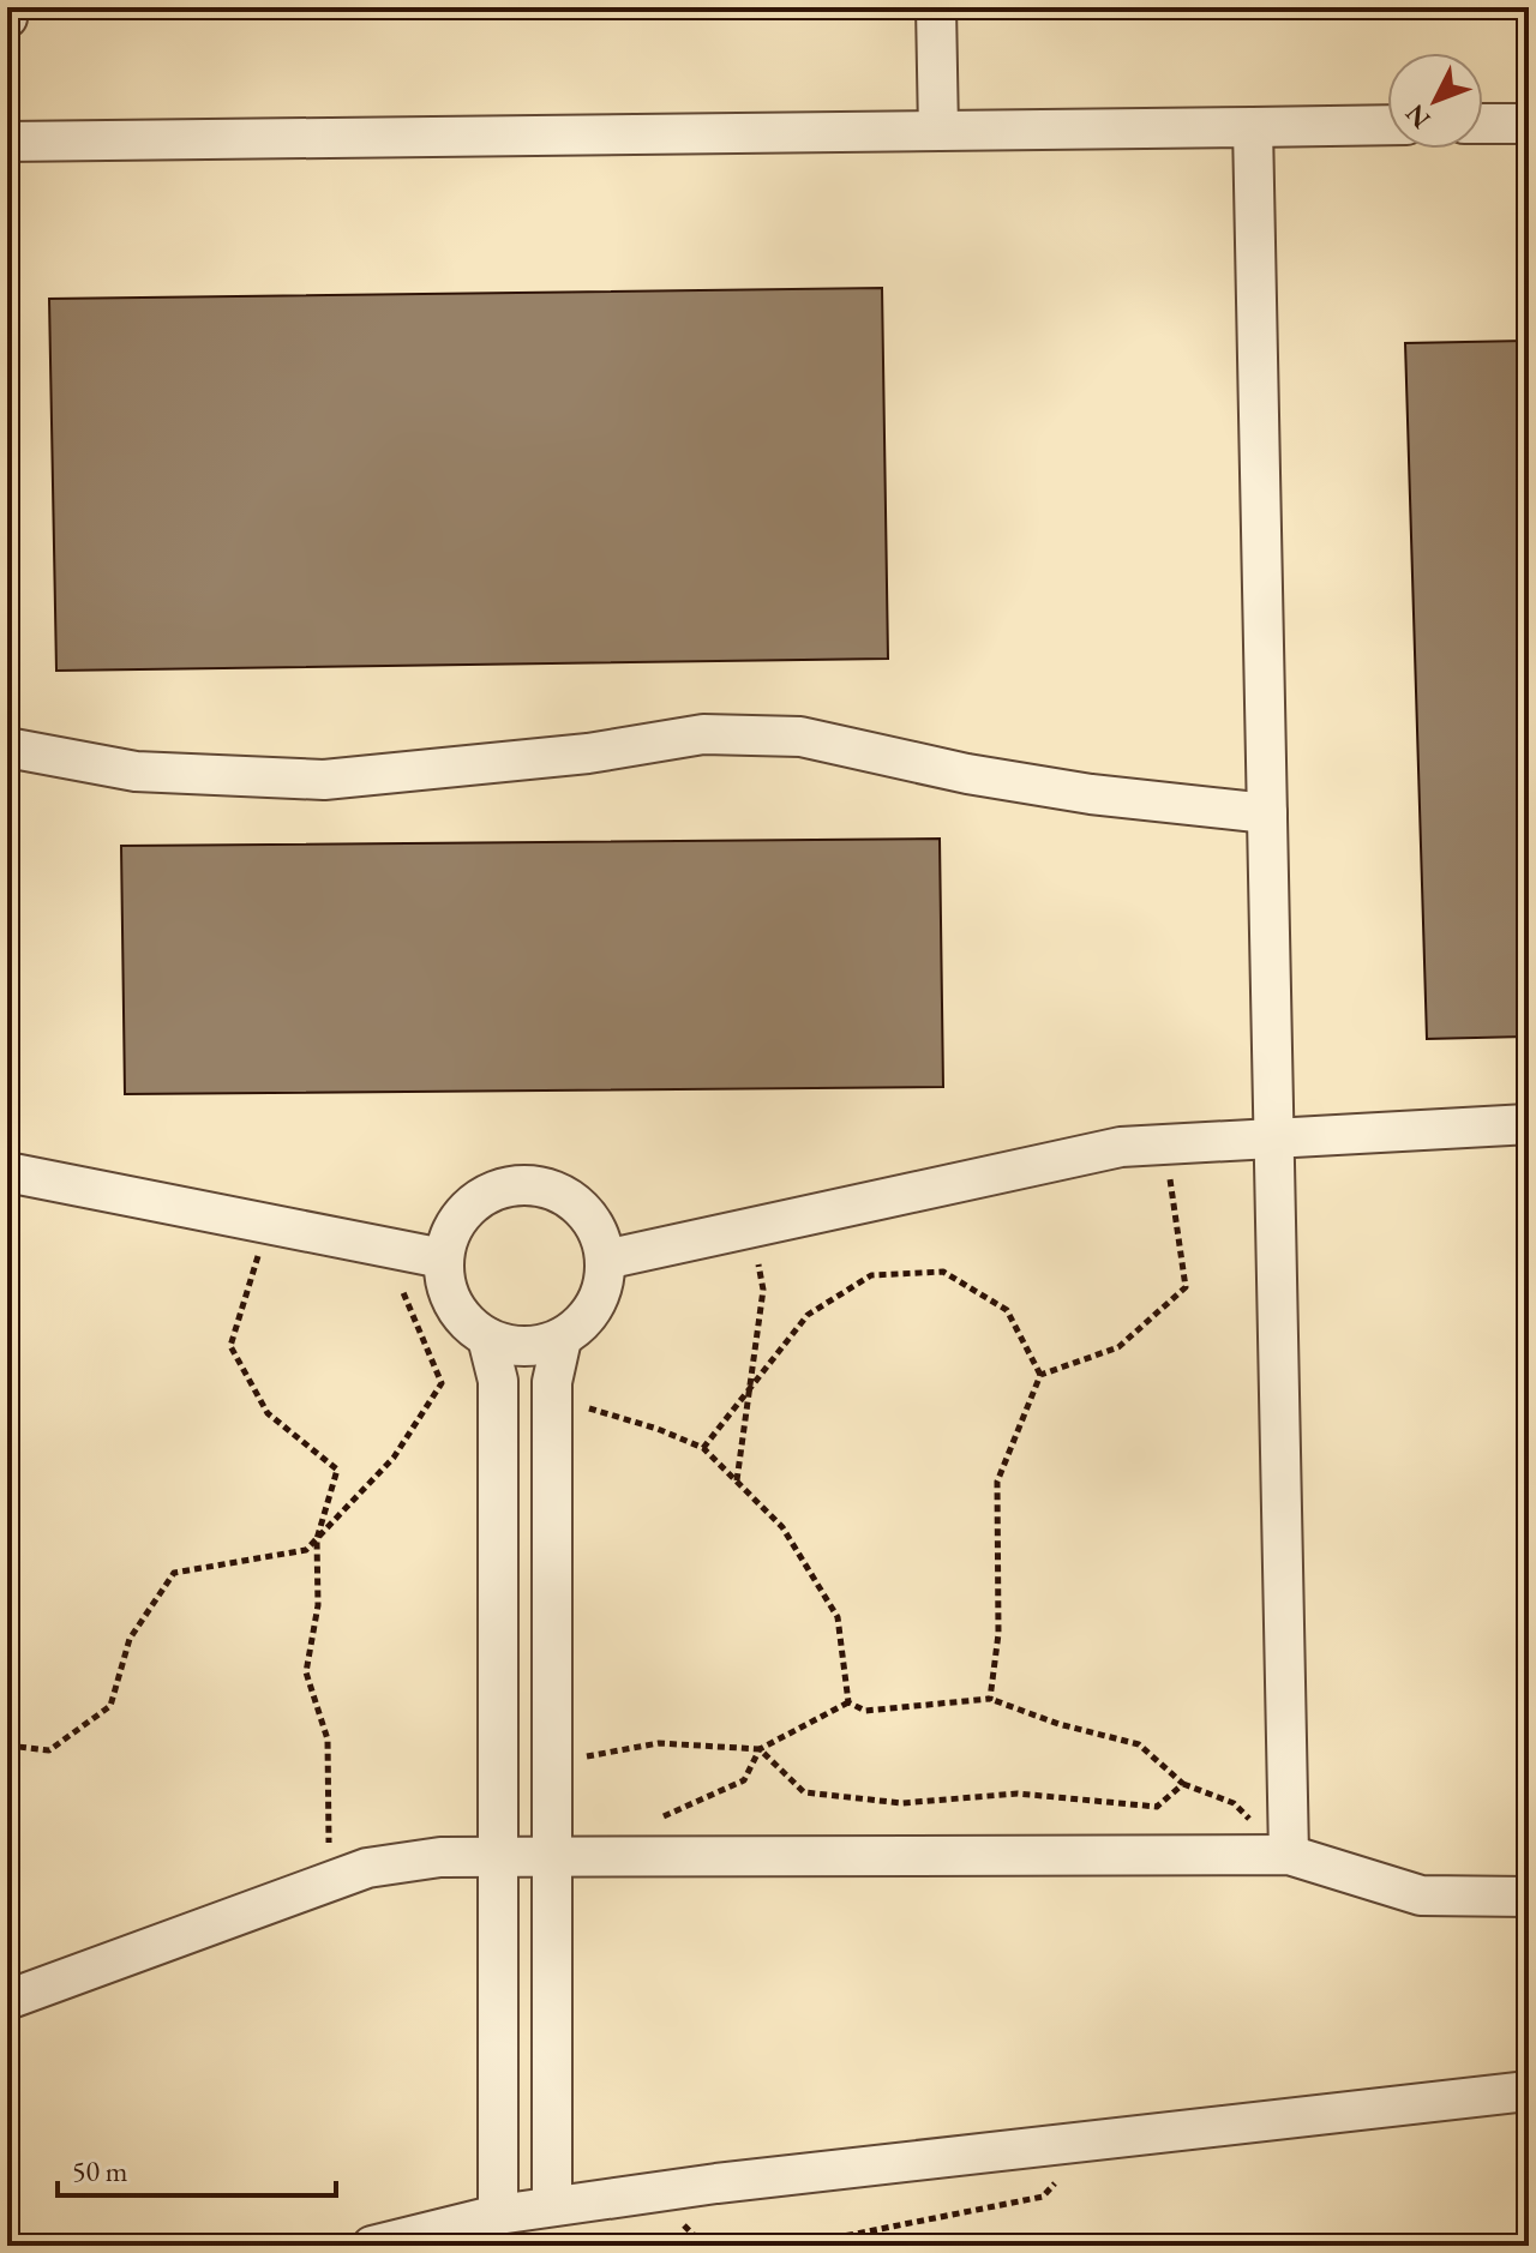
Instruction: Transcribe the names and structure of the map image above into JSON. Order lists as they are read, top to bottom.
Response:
{
  "scale_bar": "50 m",
  "north": "bottom left"
}
